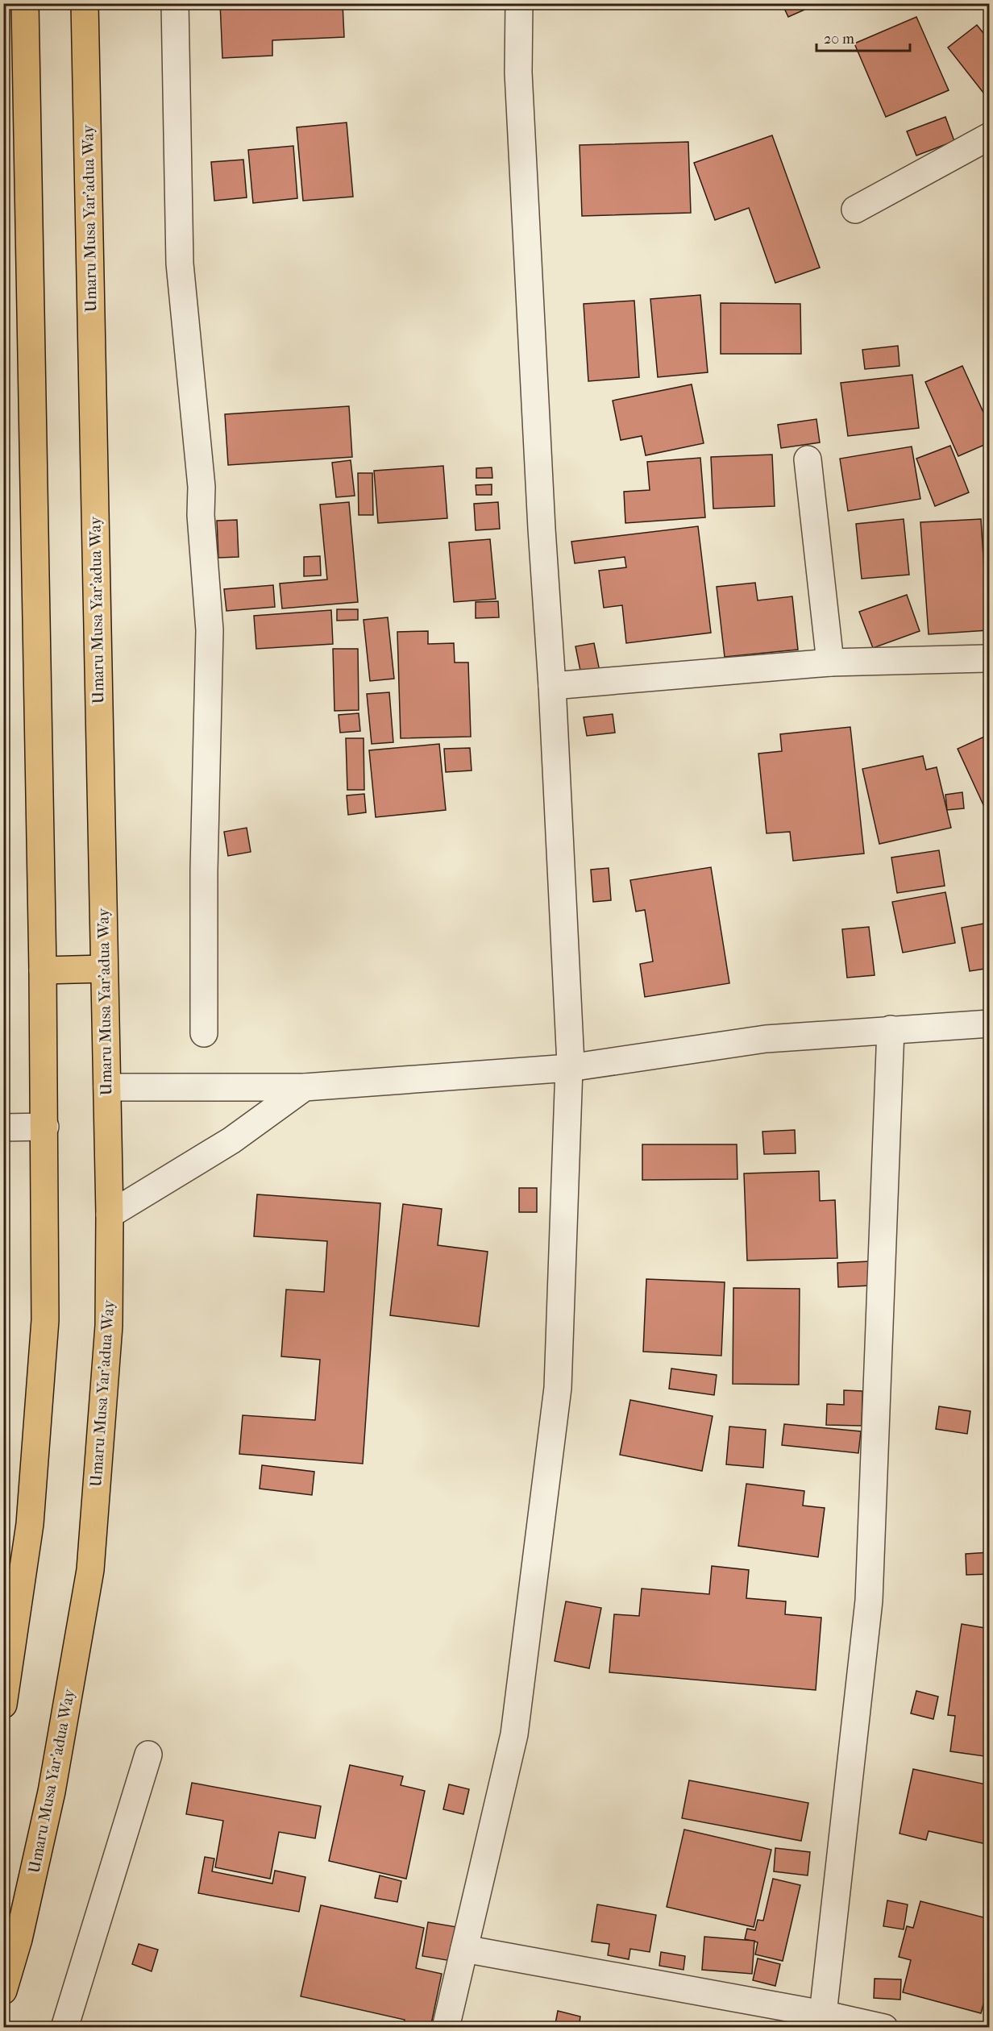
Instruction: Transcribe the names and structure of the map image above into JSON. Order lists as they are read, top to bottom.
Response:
{
  "streets": {
    "main road": ["Umaru Musa Yar'adua Way"]
  },
  "scale_bar": "20 m"
}
